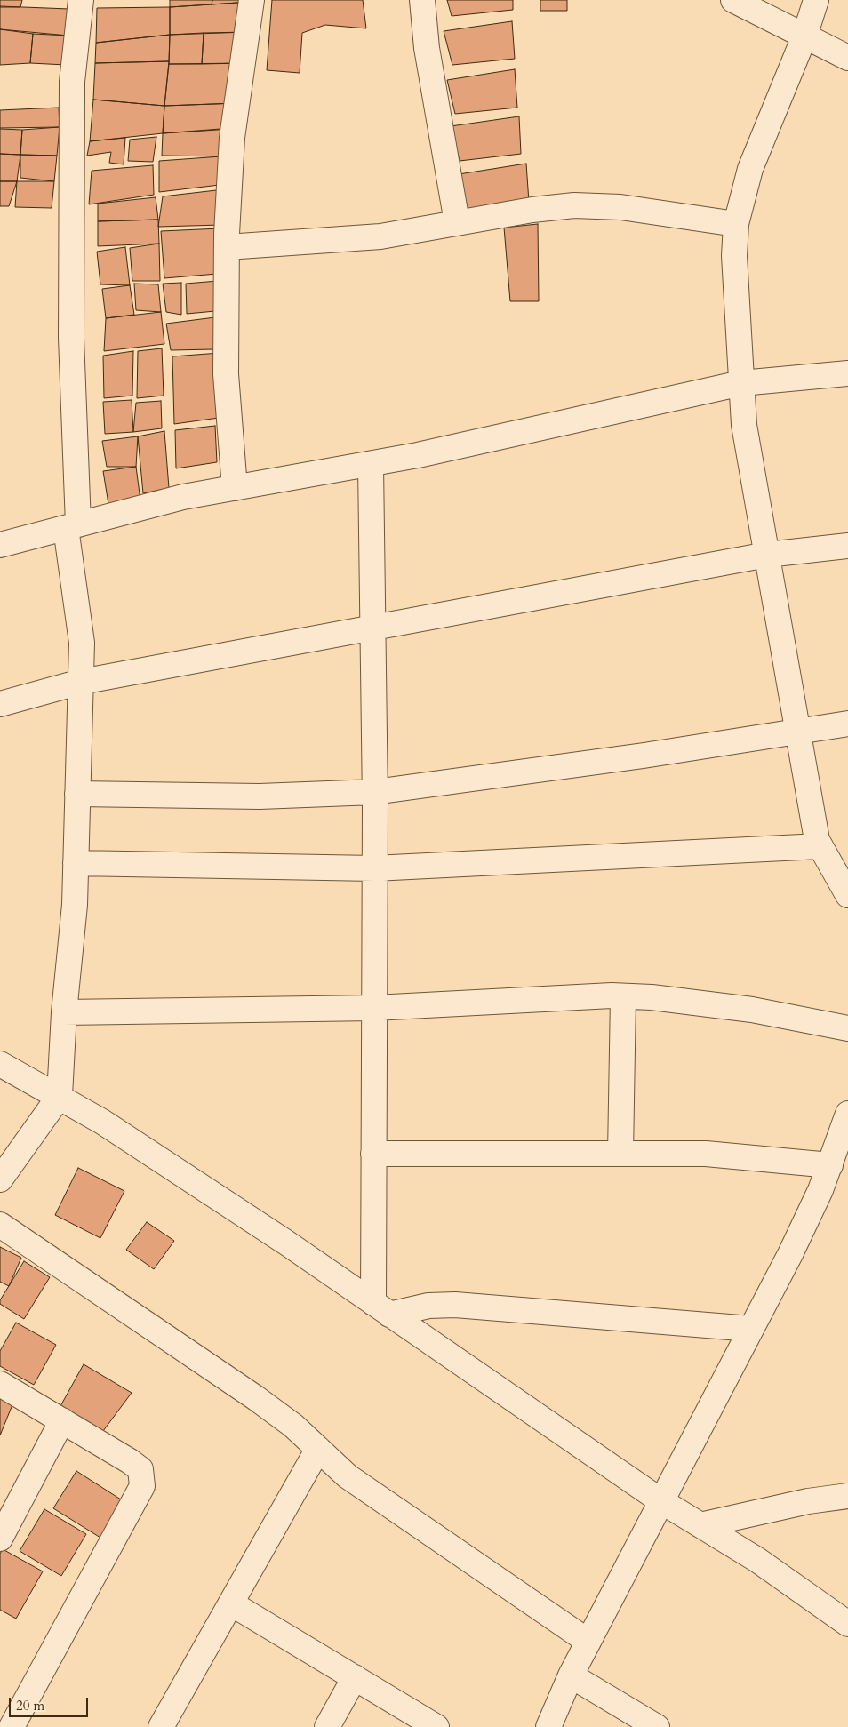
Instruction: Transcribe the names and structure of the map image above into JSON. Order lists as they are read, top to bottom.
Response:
{
  "scale_bar": "20 m"
}
